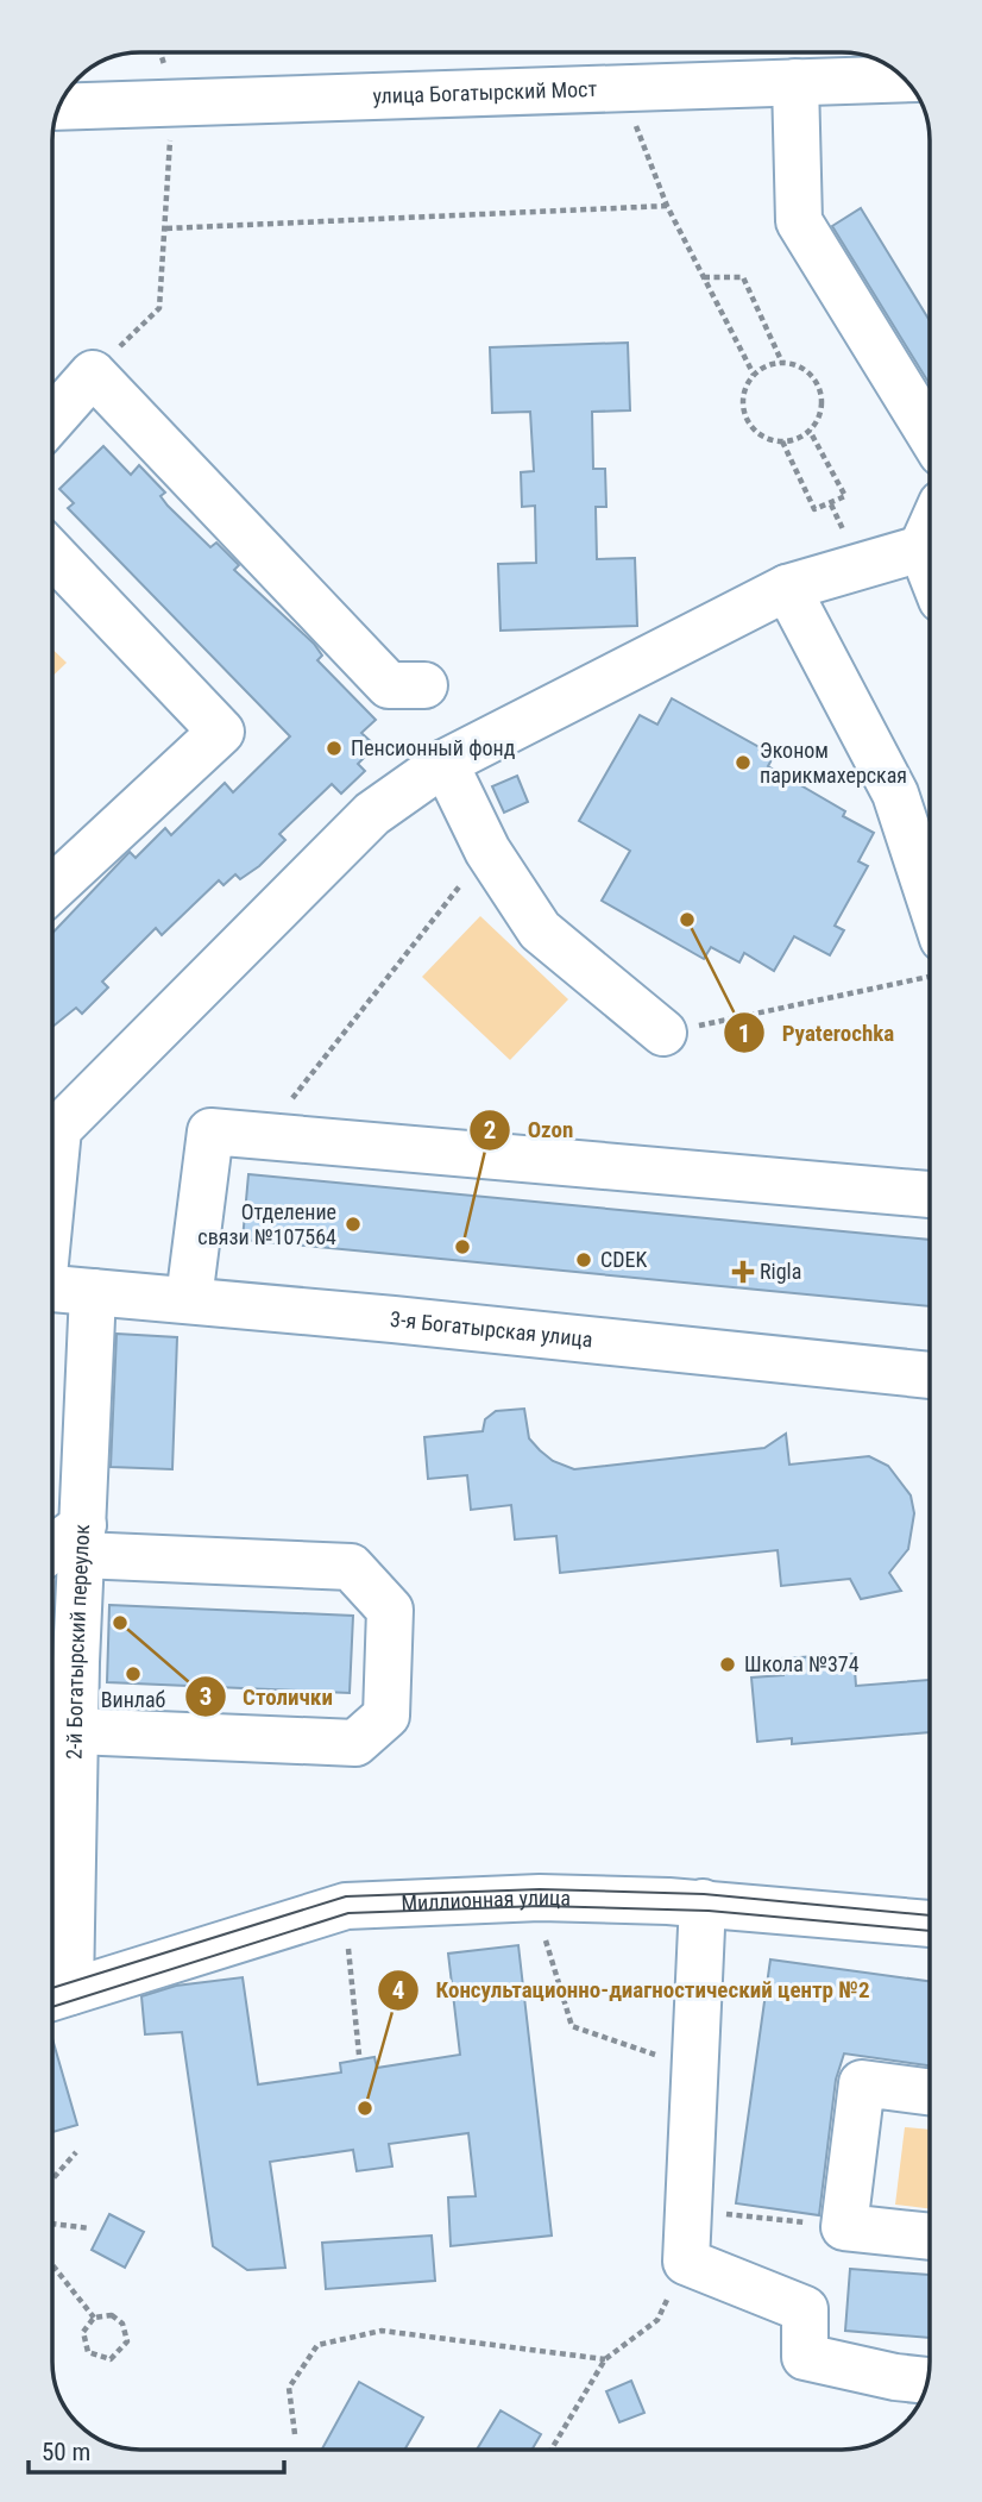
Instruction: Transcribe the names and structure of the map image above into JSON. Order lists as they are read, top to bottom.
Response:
{
  "streets": {
    "street": [
      "улица Богатырский Мост",
      "3-я Богатырская улица",
      "2-й Богатырский переулок",
      "Миллионная улица"
    ]
  },
  "crossings": [
    ["3-я Богатырская улица", "2-й Богатырский переулок"],
    ["2-й Богатырский переулок", "Миллионная улица"]
  ],
  "places": {
    "other": [
      "Пенсионный фонд",
      "Эконом парикмахерская",
      "Pyaterochka",
      "Отделение связи №107564",
      "Ozon",
      "CDEK",
      "Столички",
      "Школа №374",
      "Винлаб",
      "Консультационно-диагностический центр №2"
    ],
    "health": ["Rigla"]
  },
  "scale_bar": "50 m"
}
